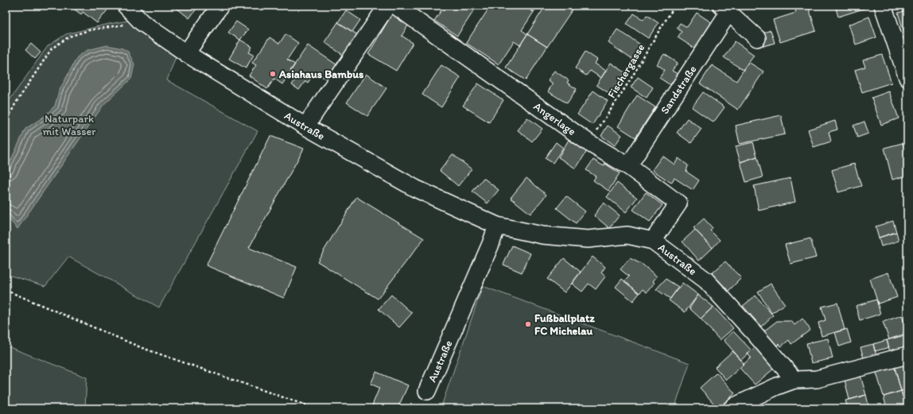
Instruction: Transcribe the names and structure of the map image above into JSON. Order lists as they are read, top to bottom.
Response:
{
  "streets": {
    "street": ["Sandstraße", "Angerlage", "Austraße"],
    "path": ["Fischergasse"]
  },
  "crossings": [
    ["Fischergasse", "Angerlage"],
    ["Sandstraße", "Angerlage"],
    ["Angerlage", "Austraße"]
  ],
  "parks": ["Naturpark mit Wasser"],
  "places": ["Asiahaus Bambus", "Fußballplatz FC Michelau"]
}
